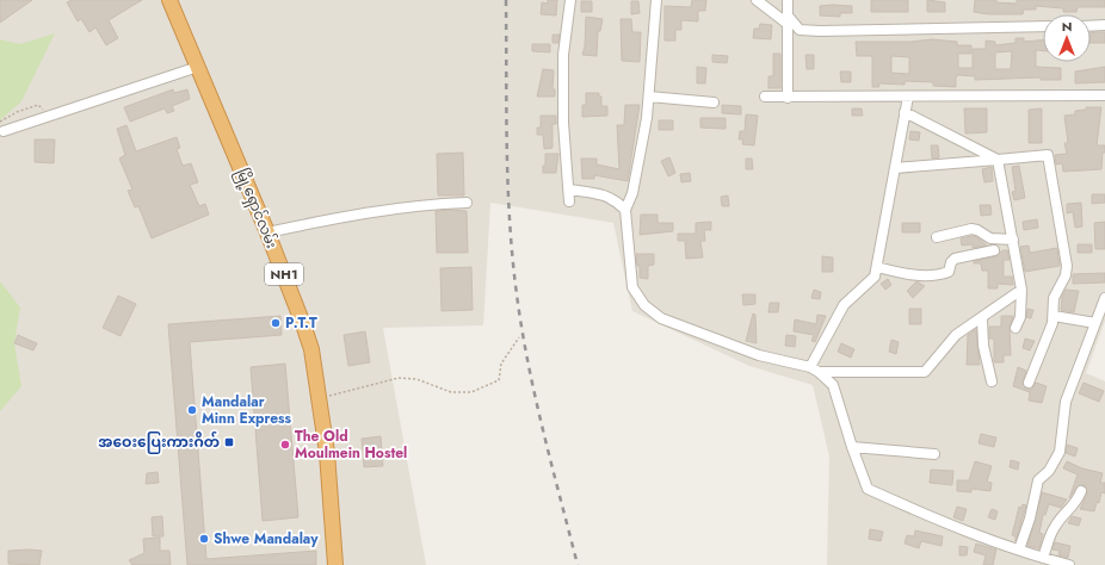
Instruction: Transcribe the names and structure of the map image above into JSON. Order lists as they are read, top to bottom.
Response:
{
  "streets": {
    "highway": ["မြို့ရှောင်လမ်း", "NH1"]
  },
  "places": {
    "other": [
      "P.T.T",
      "Mandalar Minn Express",
      "The Old Moulmein Hostel",
      "Shwe Mandalay"
    ],
    "transit": ["အဝေးပြေးကားဂိတ်"]
  },
  "north": "top"
}
